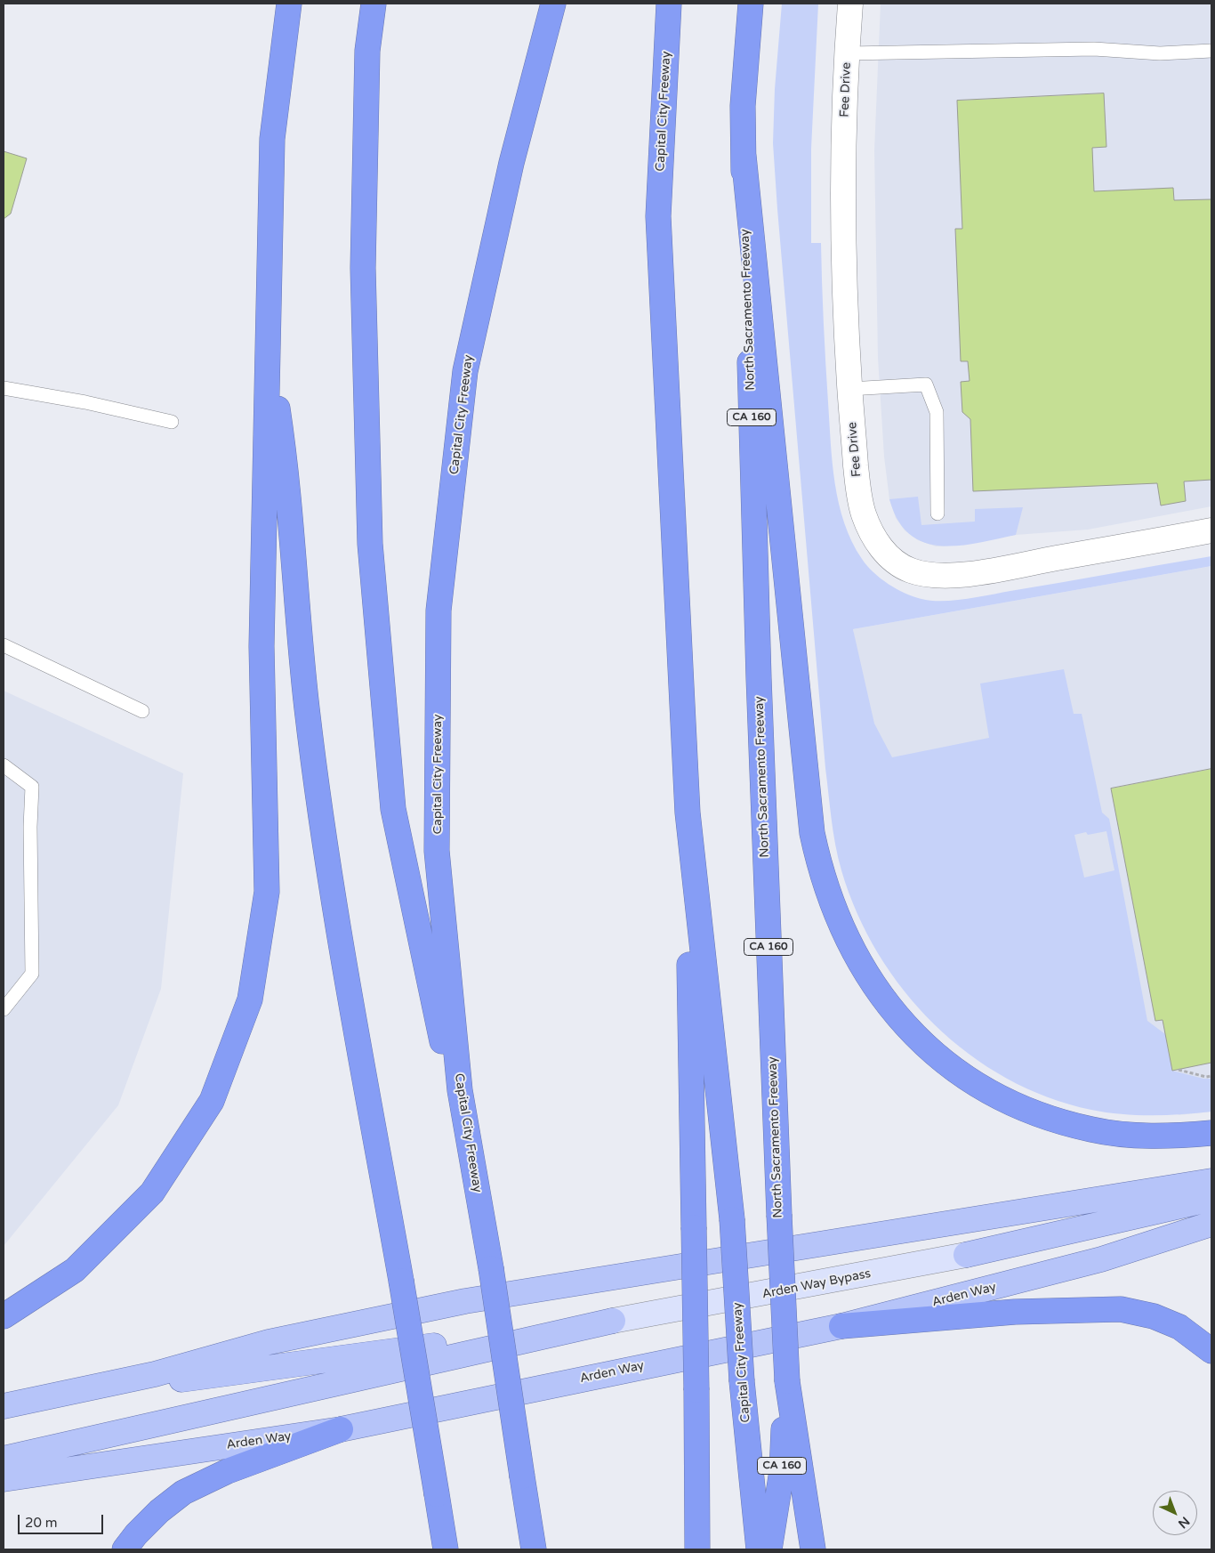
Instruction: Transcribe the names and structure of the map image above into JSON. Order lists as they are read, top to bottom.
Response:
{
  "streets": {
    "highway": ["Capital City Freeway", "North Sacramento Freeway", "CA 160"],
    "main road": ["Arden Way Bypass", "Arden Way"],
    "street": ["Fee Drive"]
  },
  "scale_bar": "20 m",
  "north": "bottom right"
}
